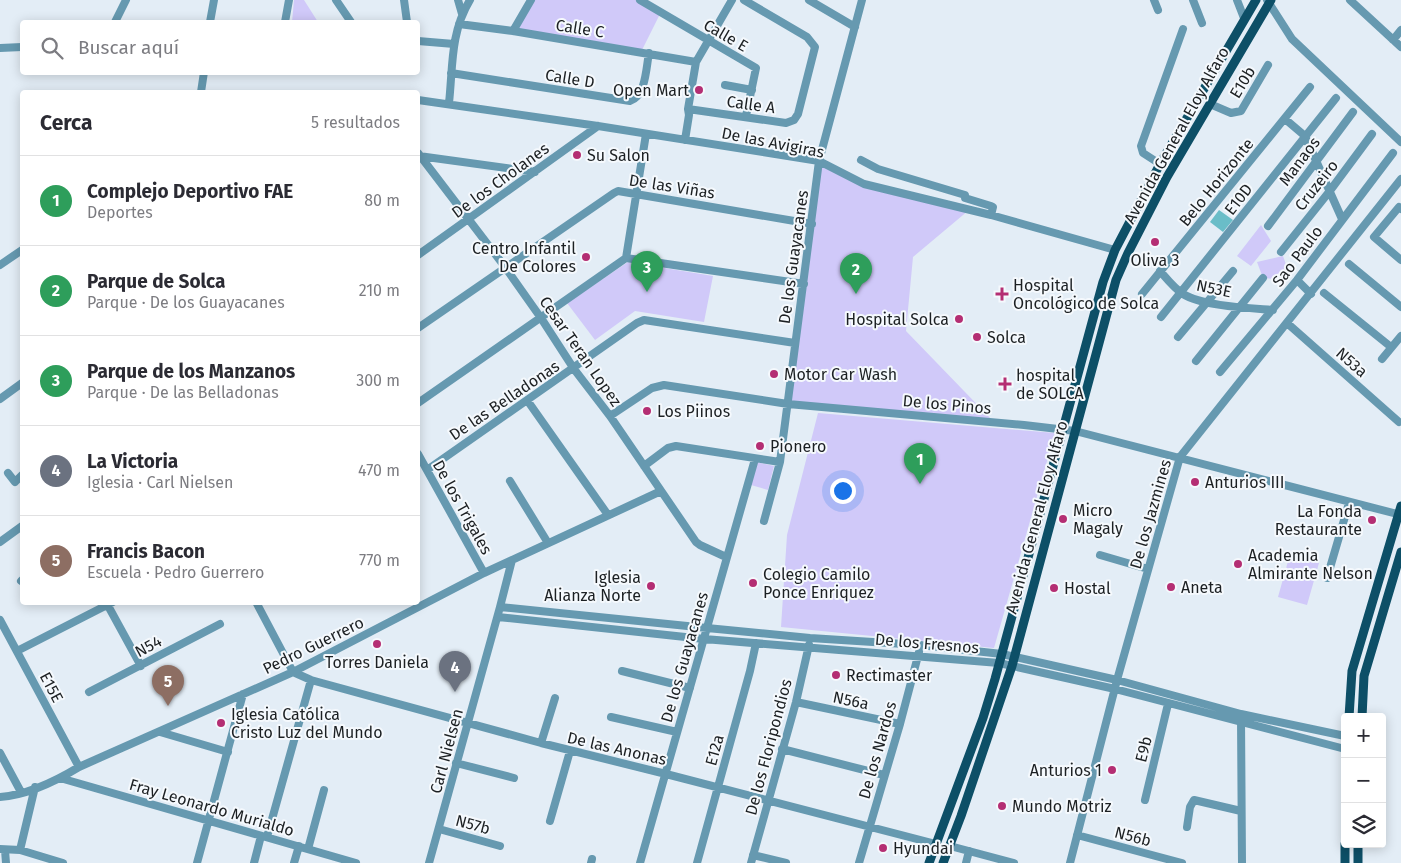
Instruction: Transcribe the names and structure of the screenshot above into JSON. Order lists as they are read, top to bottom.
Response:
{
  "streets": {
    "main road": ["Avenida General Eloy Alfaro"],
    "street": [
      "Calle C",
      "Calle E",
      "Calle D",
      "E10b",
      "Calle A",
      "De las Avigiras",
      "Manaos",
      "De los Cholanes",
      "Belo Horizonte",
      "Cruzeiro",
      "De las Viñas",
      "E10D",
      "Sao Paulo",
      "De los Guayacanes",
      "N53E",
      "Cesar Teran Lopez",
      "N53a",
      "De las Belladonas",
      "De los Pinos",
      "De los Trigales",
      "De los Jazmines",
      "De los Fresnos",
      "Pedro Guerrero",
      "N54",
      "E15E",
      "N56a",
      "De los Floripondios",
      "De las Anonas",
      "E9b",
      "E12a",
      "De los Nardos",
      "Carl Nielsen",
      "Fray Leonardo Murialdo",
      "N57b",
      "N56b"
    ]
  },
  "crossings": [
    ["Calle C", "Calle D"],
    ["Calle E", "Calle A"],
    ["E10b", "Avenida General Eloy Alfaro"],
    ["Avenida General Eloy Alfaro", "De las Avigiras"],
    ["Avenida General Eloy Alfaro", "De los Pinos"],
    ["Avenida General Eloy Alfaro", "De los Fresnos"],
    ["Avenida General Eloy Alfaro", "De las Anonas"],
    ["De las Avigiras", "De los Cholanes"],
    ["De las Avigiras", "De los Guayacanes"],
    ["De los Cholanes", "Cesar Teran Lopez"],
    ["Belo Horizonte", "N53E"],
    ["De las Viñas", "De los Guayacanes"],
    ["De las Viñas", "Cesar Teran Lopez"],
    ["E10D", "N53E"],
    ["Sao Paulo", "N53E"],
    ["De los Guayacanes", "Cesar Teran Lopez"],
    ["De los Guayacanes", "De las Belladonas"],
    ["De los Guayacanes", "De los Pinos"],
    ["De los Guayacanes", "De los Fresnos"],
    ["De los Guayacanes", "De las Anonas"],
    ["Cesar Teran Lopez", "De las Belladonas"],
    ["Cesar Teran Lopez", "De los Pinos"],
    ["Cesar Teran Lopez", "Pedro Guerrero"],
    ["N53a", "De los Jazmines"],
    ["De las Belladonas", "De los Trigales"],
    ["De los Pinos", "De los Jazmines"],
    ["De los Trigales", "Pedro Guerrero"],
    ["De los Jazmines", "De los Fresnos"],
    ["De los Jazmines", "N56b"],
    ["De los Fresnos", "De los Floripondios"],
    ["De los Fresnos", "E9b"],
    ["De los Fresnos", "E12a"],
    ["De los Fresnos", "De los Nardos"],
    ["De los Fresnos", "Carl Nielsen"],
    ["Pedro Guerrero", "E15E"],
    ["Pedro Guerrero", "De las Anonas"],
    ["Pedro Guerrero", "Carl Nielsen"],
    ["Pedro Guerrero", "Fray Leonardo Murialdo"],
    ["N56a", "De los Floripondios"],
    ["N56a", "De los Nardos"],
    ["De los Floripondios", "De las Anonas"],
    ["De las Anonas", "E12a"],
    ["De las Anonas", "De los Nardos"],
    ["De las Anonas", "Carl Nielsen"],
    ["Carl Nielsen", "N57b"]
  ],
  "places": {
    "other": [
      "Open Mart",
      "Su Salon",
      "Oliva 3",
      "Centro Infantil De Colores",
      "Hospital Solca",
      "Solca",
      "Motor Car Wash",
      "Los Piinos",
      "Pionero",
      "Anturios III",
      "Micro Magaly",
      "La Fonda Restaurante",
      "Academia Almirante Nelson",
      "Colegio Camilo Ponce Enriquez",
      "Iglesia Alianza Norte",
      "Aneta",
      "Hostal",
      "Torres Daniela",
      "Rectimaster",
      "Iglesia Católica Cristo Luz del Mundo",
      "Anturios 1",
      "Mundo Motriz",
      "Hyundai"
    ],
    "health": ["Hospital Oncológico de Solca", "hospital de SOLCA"]
  },
  "page": {
    "search": "Buscar aquí",
    "heading": ["Cerca", "5 resultados"],
    "list": [
      {
        "mark": "1",
        "name": "Complejo Deportivo FAE",
        "note": "Deportes",
        "value": "80 m"
      },
      {
        "mark": "2",
        "name": "Parque de Solca",
        "note": "Parque · De los Guayacanes",
        "value": "210 m"
      },
      {
        "mark": "3",
        "name": "Parque de los Manzanos",
        "note": "Parque · De las Belladonas",
        "value": "300 m"
      },
      {
        "mark": "4",
        "name": "La Victoria",
        "note": "Iglesia · Carl Nielsen",
        "value": "470 m"
      },
      {
        "mark": "5",
        "name": "Francis Bacon",
        "note": "Escuela · Pedro Guerrero",
        "value": "770 m"
      }
    ],
    "pins": [
      "3",
      "2",
      "1",
      "4",
      "5"
    ],
    "map_buttons": ["+", "−"]
  }
}
